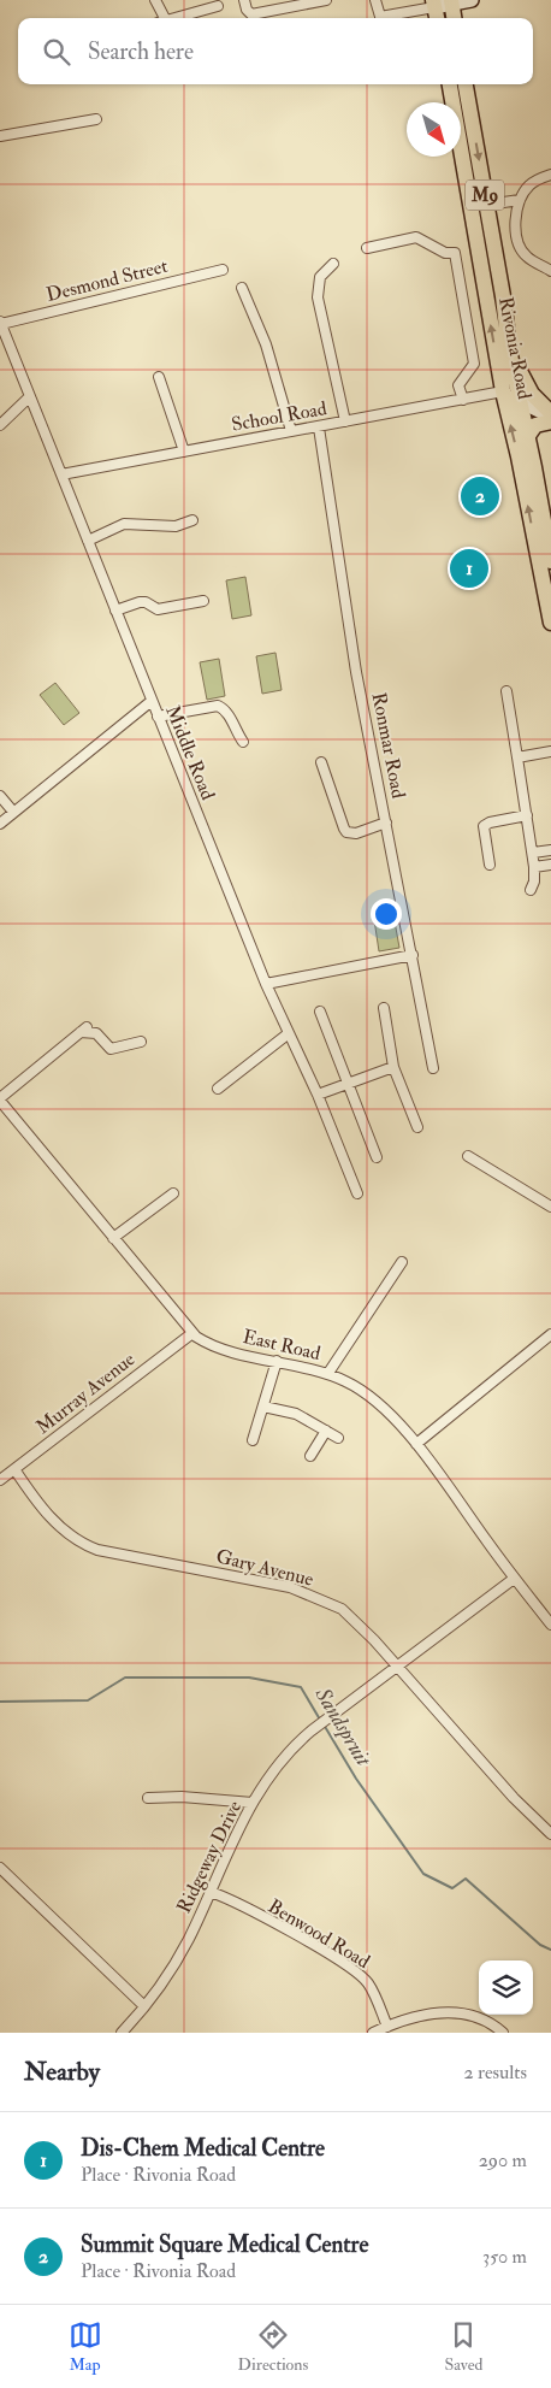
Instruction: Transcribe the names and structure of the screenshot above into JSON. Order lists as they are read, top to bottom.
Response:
{
  "streets": {
    "main road": ["M9", "Rivonia Road"],
    "street": [
      "Desmond Street",
      "School Road",
      "Ronmar Road",
      "Middle Road",
      "East Road",
      "Murray Avenue",
      "Gary Avenue",
      "Ridgeway Drive",
      "Benwood Road"
    ]
  },
  "crossings": [
    ["Desmond Street", "Middle Road"],
    ["Rivonia Road", "School Road"],
    ["School Road", "Ronmar Road"],
    ["School Road", "Middle Road"],
    ["East Road", "Murray Avenue"],
    ["East Road", "Ridgeway Drive"],
    ["Murray Avenue", "Gary Avenue"],
    ["Gary Avenue", "Ridgeway Drive"],
    ["Ridgeway Drive", "Benwood Road"]
  ],
  "water": ["Sandspruit"],
  "north": "bottom right",
  "page": {
    "search": "Search here",
    "pins": ["2", "1"],
    "heading": ["Nearby", "2 results"],
    "list": [
      {
        "mark": "1",
        "name": "Dis-Chem Medical Centre",
        "note": "Place · Rivonia Road",
        "value": "290 m"
      },
      {
        "mark": "2",
        "name": "Summit Square Medical Centre",
        "note": "Place · Rivonia Road",
        "value": "350 m"
      }
    ],
    "nav": ["Map", "Directions", "Saved"]
  }
}
